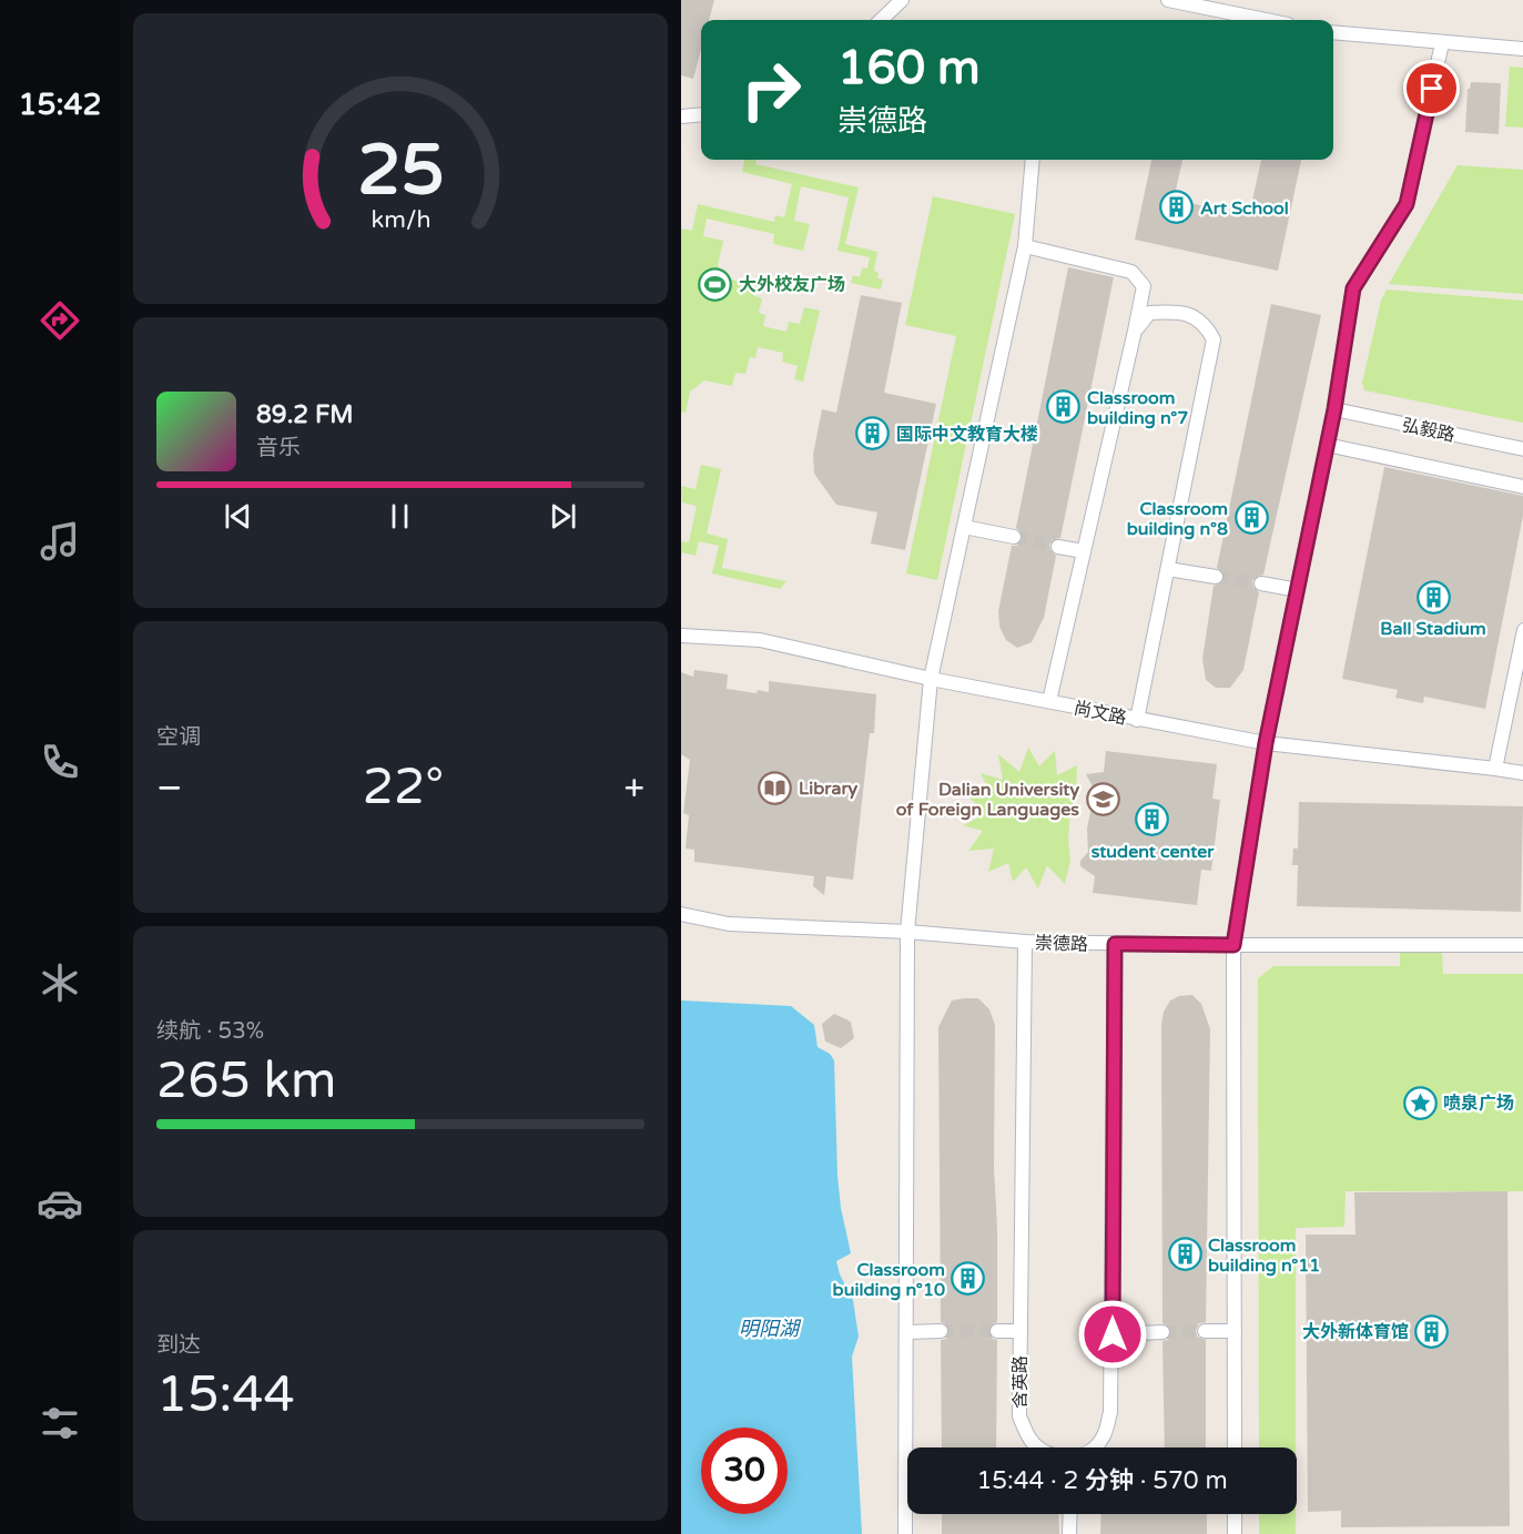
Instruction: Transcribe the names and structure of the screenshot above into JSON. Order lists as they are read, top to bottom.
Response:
{
  "streets": {
    "street": [
      "弘毅路",
      "尚文路",
      "崇德路",
      "含英路"
    ]
  },
  "crossings": [
    ["崇德路", "含英路"]
  ],
  "water": ["明阳湖"],
  "places": {
    "building": [
      "Art School",
      "Classroom building n°7",
      "国际中文教育大楼",
      "Classroom building n°8",
      "Ball Stadium",
      "student center",
      "Classroom building n°11",
      "Classroom building n°10",
      "大外新体育馆"
    ],
    "sports": ["大外校友广场"],
    "library": ["Library"],
    "school or university": ["Dalian University of Foreign Languages"],
    "place": ["喷泉广场"]
  },
  "page": {
    "tabs": "15:42",
    "turn": ["160 m", "崇德路"],
    "song": ["89.2 FM", "音乐"],
    "tile": [
      "空调",
      ["续航 · 53%", "265 km"],
      ["到达", "15:44"]
    ],
    "heat": ["−", "22°", "+"],
    "limit": "30",
    "trip": "15:44 · 2 分钟 · 570 m",
    "gauge": ["25", "km/h"]
  }
}
